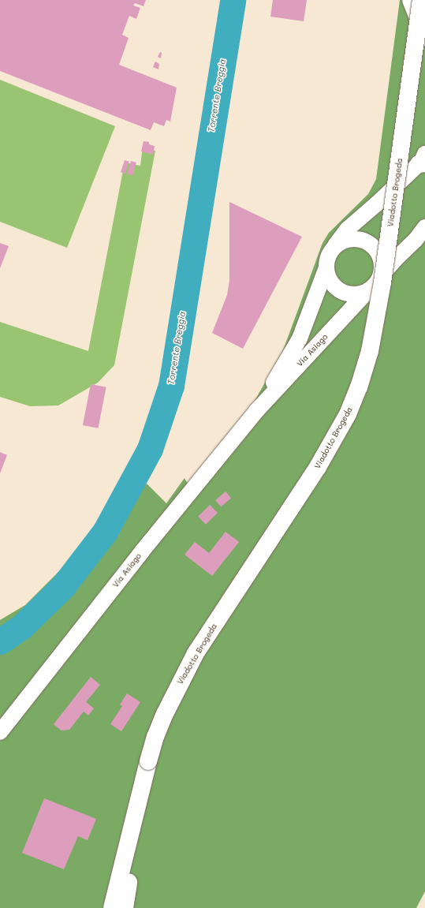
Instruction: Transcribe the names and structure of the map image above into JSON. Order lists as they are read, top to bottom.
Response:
{
  "streets": {
    "main road": ["Viadotto Brogeda"],
    "street": ["Via Asiago"]
  },
  "water": ["Torrente Breggia"]
}
